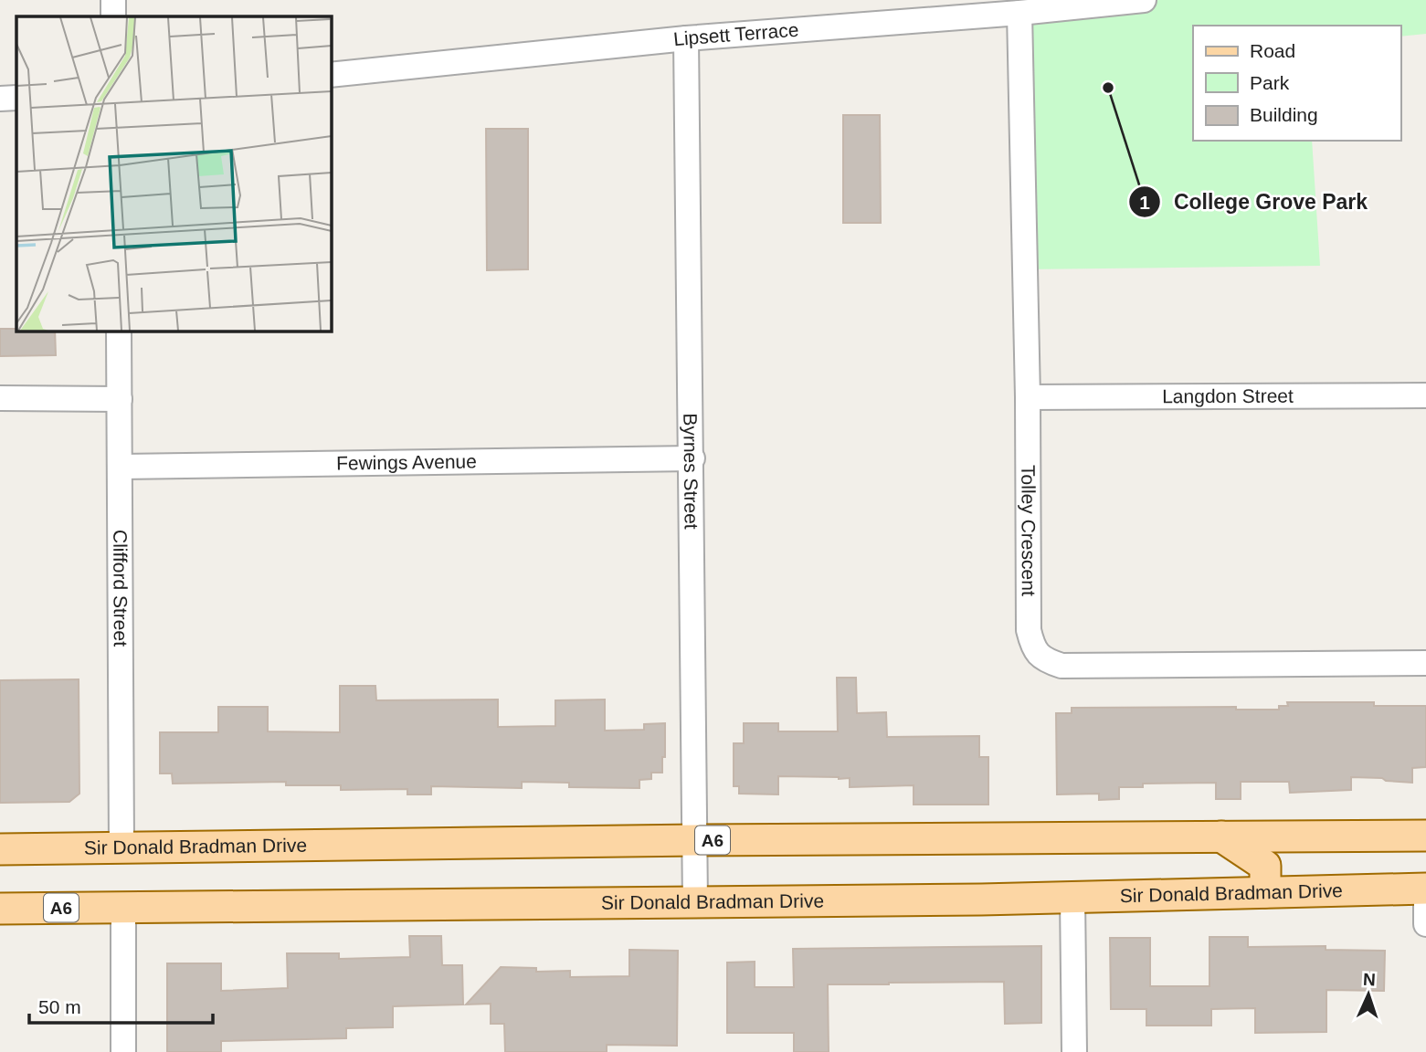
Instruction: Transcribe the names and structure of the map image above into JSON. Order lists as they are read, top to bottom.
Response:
{
  "streets": {
    "main road": ["A6", "Sir Donald Bradman Drive"],
    "street": [
      "Lipsett Terrace",
      "Langdon Street",
      "Fewings Avenue",
      "Byrnes Street",
      "Tolley Crescent",
      "Clifford Street"
    ]
  },
  "crossings": [
    ["Lipsett Terrace", "Byrnes Street"],
    ["Lipsett Terrace", "Tolley Crescent"],
    ["Langdon Street", "Tolley Crescent"],
    ["Fewings Avenue", "Byrnes Street"],
    ["Fewings Avenue", "Clifford Street"],
    ["Byrnes Street", "Sir Donald Bradman Drive"],
    ["Clifford Street", "Sir Donald Bradman Drive"]
  ],
  "places": ["College Grove Park"],
  "legend": ["Road", "Park", "Building"],
  "scale_bar": "50 m",
  "north": "top"
}
